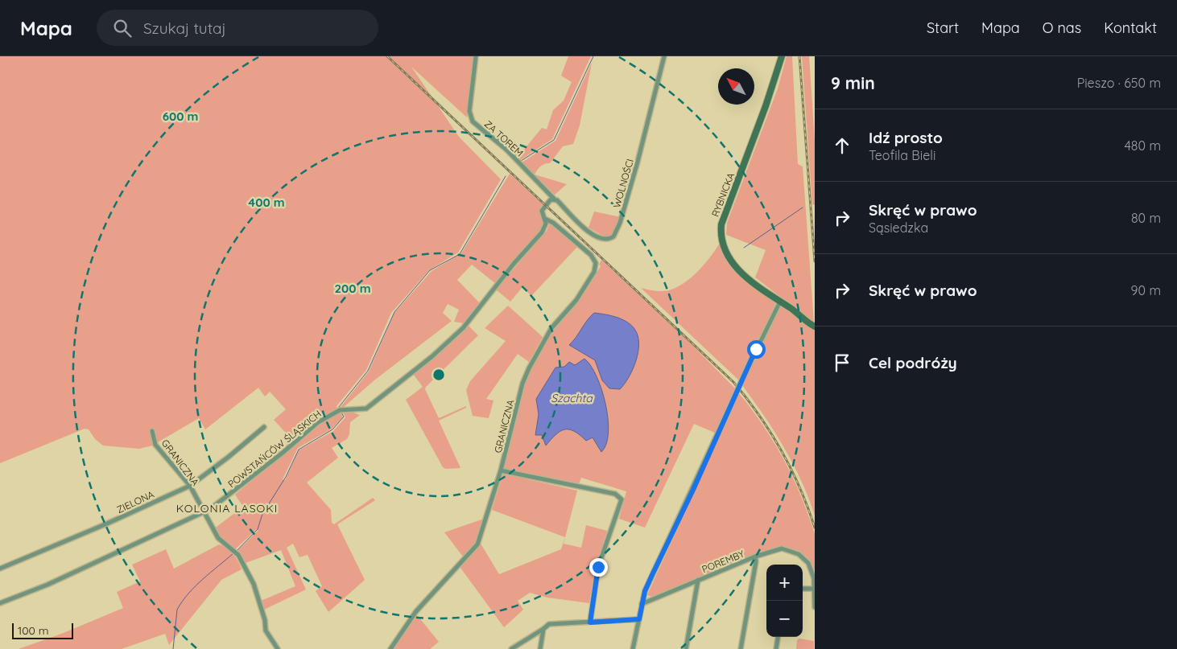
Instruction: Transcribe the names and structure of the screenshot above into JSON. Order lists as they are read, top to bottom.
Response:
{
  "streets": {
    "street": [
      "ZA TOREM",
      "WOLNOŚCI",
      "RYBNICKA",
      "GRANICZNA",
      "POWSTAŃCÓW ŚLĄSKICH",
      "ZIELONA",
      "POREMBY"
    ]
  },
  "crossings": [
    ["ZA TOREM", "WOLNOŚCI"],
    ["ZA TOREM", "POWSTAŃCÓW ŚLĄSKICH"],
    ["WOLNOŚCI", "POWSTAŃCÓW ŚLĄSKICH"],
    ["GRANICZNA", "POWSTAŃCÓW ŚLĄSKICH"],
    ["GRANICZNA", "ZIELONA"]
  ],
  "districts": ["KOLONIA LASOKI"],
  "water": ["Szachta"],
  "scale_bar": "100 m",
  "north": "top left",
  "page": {
    "header": "Mapa",
    "search": "Szukaj tutaj",
    "nav": [
      "Start",
      "Mapa",
      "O nas",
      "Kontakt"
    ],
    "heading": ["9 min", "Pieszo · 650 m"],
    "list": [
      ["Idź prosto", "Teofila Bieli", "480 m"],
      ["Skręć w prawo", "Sąsiedzka", "80 m"],
      ["Skręć w prawo", "90 m"],
      "Cel podróży"
    ],
    "map_buttons": ["+", "−"],
    "scale": "100 m"
  },
  "rings": ["600 m", "400 m", "200 m"]
}
